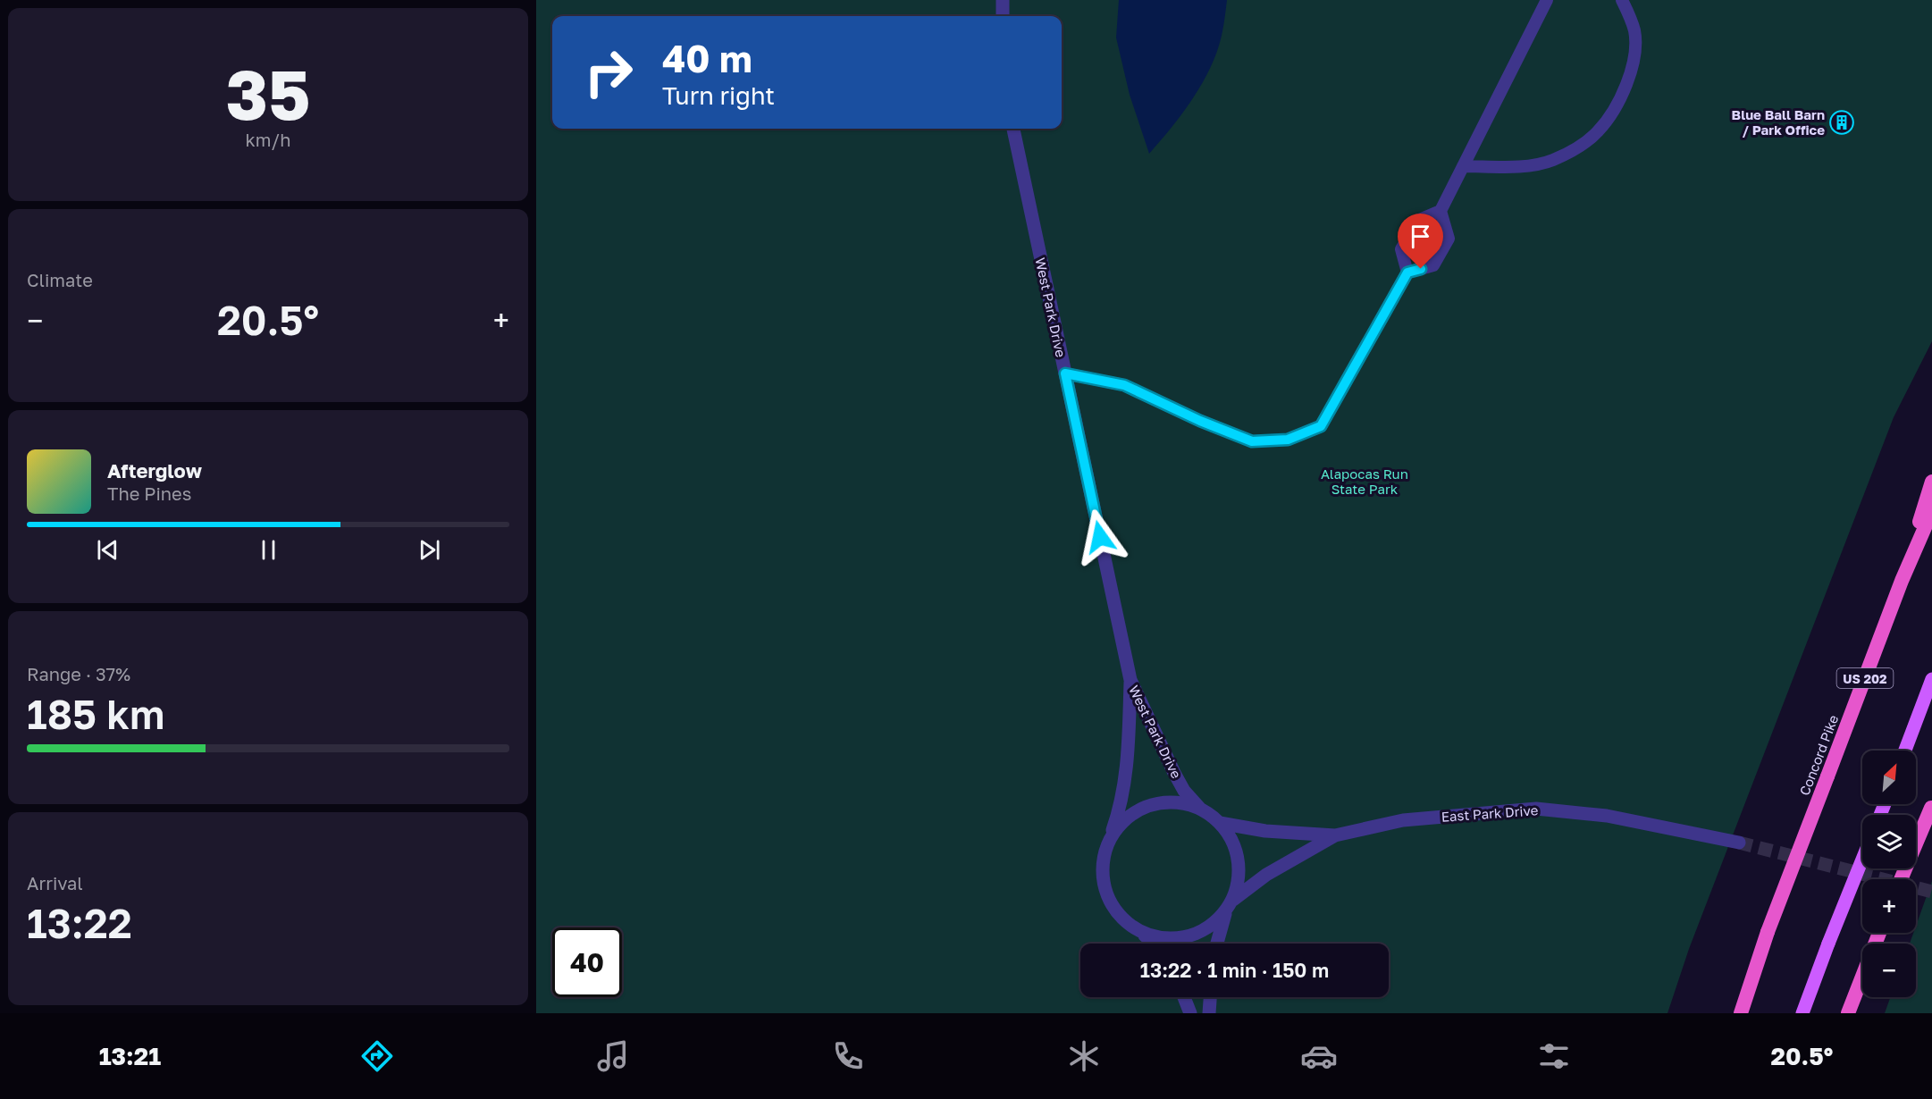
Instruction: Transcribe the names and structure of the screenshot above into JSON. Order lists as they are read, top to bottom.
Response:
{
  "streets": {
    "highway": ["US 202", "Concord Pike"],
    "street": ["West Park Drive", "East Park Drive"]
  },
  "crossings": [
    ["West Park Drive", "East Park Drive"]
  ],
  "parks": ["Alapocas Run State Park"],
  "places": {
    "building": ["Blue Ball Barn / Park Office"]
  },
  "north": "top right",
  "page": {
    "tile": [
      ["35", "km/h"],
      "Climate",
      ["Range · 37%", "185 km"],
      ["Arrival", "13:22"]
    ],
    "turn": ["40 m", "Turn right"],
    "heat": ["−", "20.5°", "+"],
    "song": ["Afterglow", "The Pines"],
    "map_buttons": ["+", "−"],
    "limit": "40",
    "trip": "13:22 · 1 min · 150 m",
    "tabs": ["13:21", "20.5°"]
  }
}
